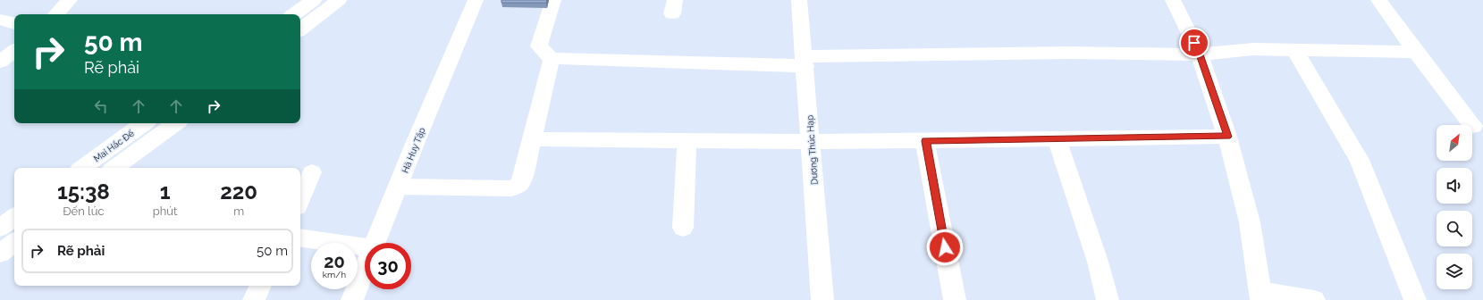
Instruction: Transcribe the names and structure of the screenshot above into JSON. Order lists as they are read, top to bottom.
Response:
{
  "streets": {
    "street": ["Mai Hắc Đế", "Hà Huy Tập", "Dương Thúc Hạp"]
  },
  "north": "top right",
  "page": {
    "turn": ["50 m", "Rẽ phải"],
    "eta": [
      "15:38",
      "Đến lúc",
      "1",
      "phút",
      "220",
      "m"
    ],
    "list": [
      {
        "name": "Rẽ phải",
        "value": "50 m"
      }
    ],
    "speed": "20 km/h",
    "limit": "30"
  }
}
